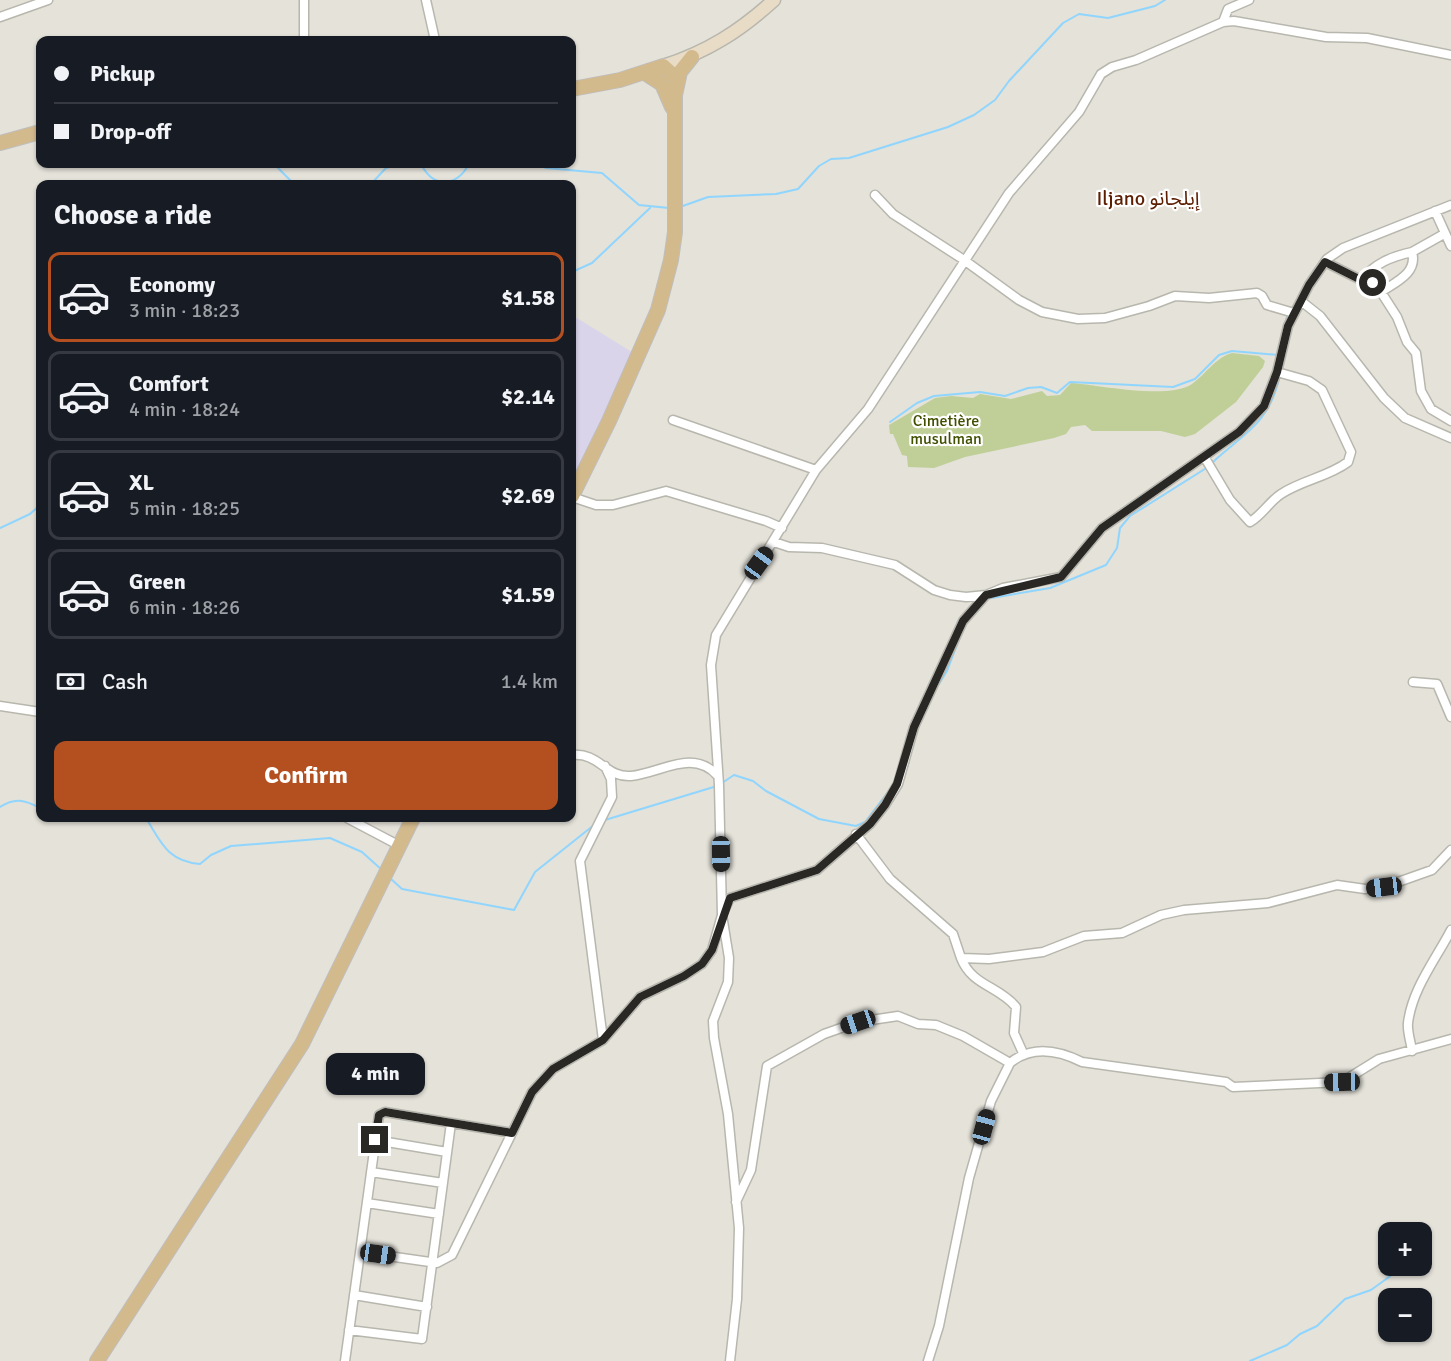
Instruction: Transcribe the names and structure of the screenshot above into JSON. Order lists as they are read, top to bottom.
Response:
{
  "districts": ["Iljano إيلجانو"],
  "parks": ["Cimetière musulman"],
  "page": {
    "banner": ["Pickup", "Drop-off"],
    "heading": "Choose a ride",
    "list": [
      {
        "name": "Economy",
        "note": "3 min · 18:23",
        "value": "$1.58"
      },
      {
        "name": "Comfort",
        "note": "4 min · 18:24",
        "value": "$2.14"
      },
      {
        "name": "XL",
        "note": "5 min · 18:25",
        "value": "$2.69"
      },
      {
        "name": "Green",
        "note": "6 min · 18:26",
        "value": "$1.59"
      }
    ],
    "pay": ["Cash", "1.4 km"],
    "buttons": "Confirm",
    "bubble": "4 min",
    "map_buttons": ["+", "−"]
  }
}
